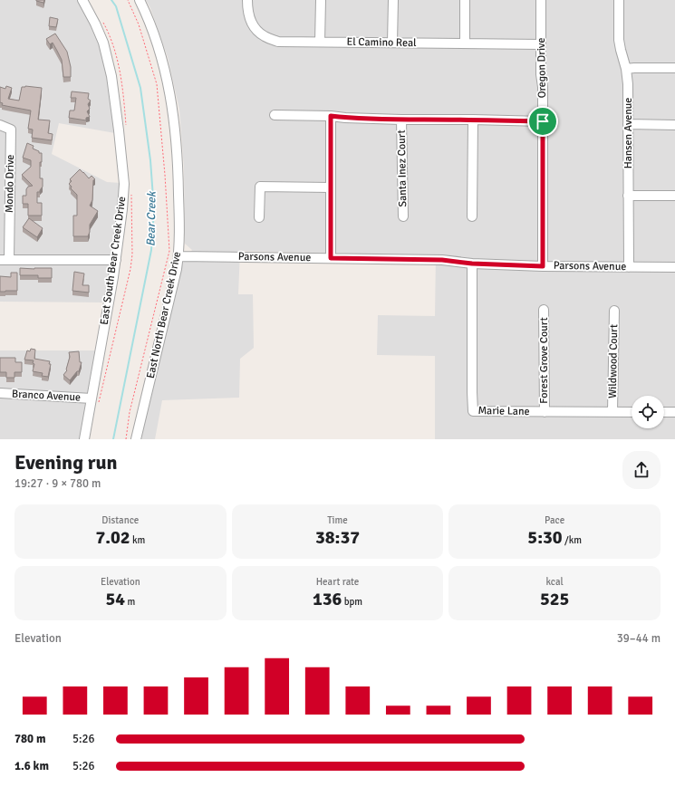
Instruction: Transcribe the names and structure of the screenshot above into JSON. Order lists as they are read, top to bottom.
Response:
{
  "streets": {
    "street": [
      "El Camino Real",
      "Oregon Drive",
      "Hansen Avenue",
      "Santa Inez Court",
      "Mondo Drive",
      "Parsons Avenue",
      "East South Bear Creek Drive",
      "East North Bear Creek Drive",
      "Forest Grove Court",
      "Wildwood Court",
      "Branco Avenue",
      "Marie Lane"
    ]
  },
  "crossings": [
    ["El Camino Real", "Oregon Drive"],
    ["Oregon Drive", "Parsons Avenue"],
    ["Hansen Avenue", "Parsons Avenue"],
    ["Parsons Avenue", "East North Bear Creek Drive"],
    ["Parsons Avenue", "Marie Lane"],
    ["East South Bear Creek Drive", "Branco Avenue"],
    ["Forest Grove Court", "Marie Lane"],
    ["Wildwood Court", "Marie Lane"]
  ],
  "water": ["Bear Creek"],
  "page": {
    "heading": ["Evening run", "19:27 · 9 × 780 m"],
    "stats": [
      ["Distance", "7.02 km"],
      ["Time", "38:37"],
      ["Pace", "5:30 /km"],
      ["Elevation", "54 m"],
      ["Heart rate", "136 bpm"],
      ["kcal", "525"]
    ],
    "chart": ["Elevation", "39–44 m"],
    "list": [
      {
        "name": "780 m",
        "note": "5:26"
      },
      {
        "name": "1.6 km",
        "note": "5:26"
      }
    ]
  }
}
